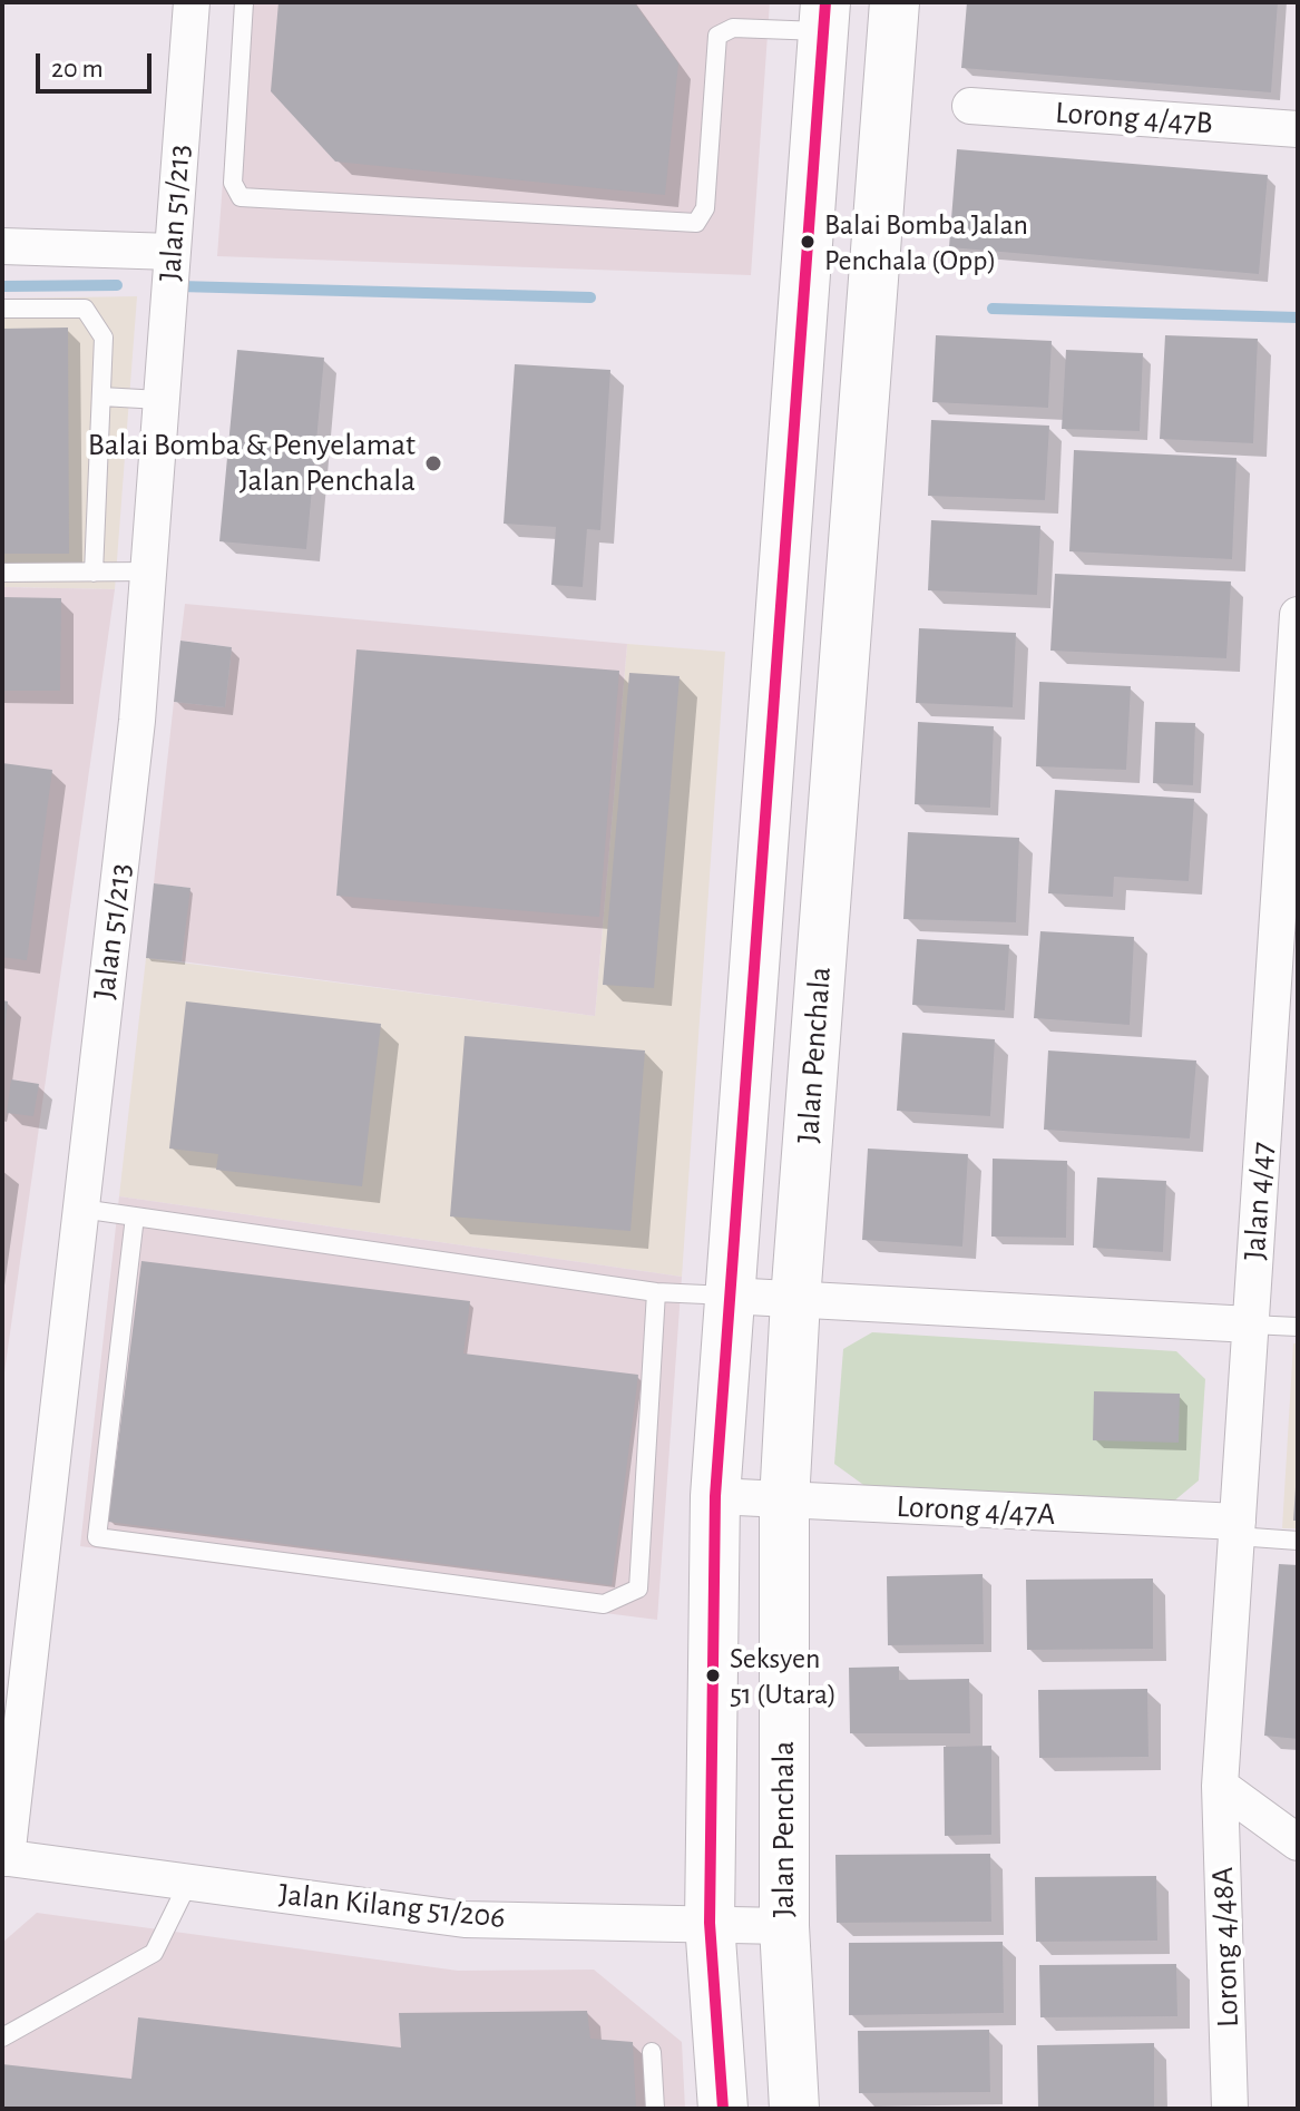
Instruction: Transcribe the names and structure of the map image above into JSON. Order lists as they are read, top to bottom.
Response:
{
  "streets": {
    "main road": ["Jalan Penchala"],
    "street": [
      "Lorong 4/47B",
      "Jalan 51/213",
      "Jalan 4/47",
      "Lorong 4/47A",
      "Jalan Kilang 51/206",
      "Lorong 4/48A"
    ]
  },
  "crossings": [
    ["Jalan 51/213", "Jalan Kilang 51/206"],
    ["Jalan Penchala", "Lorong 4/47A"],
    ["Jalan Penchala", "Jalan Kilang 51/206"],
    ["Jalan 4/47", "Lorong 4/47A"],
    ["Jalan 4/47", "Lorong 4/48A"]
  ],
  "places": ["Balai Bomba Jalan Penchala (Opp)", "Balai Bomba & Penyelamat Jalan Penchala", "Seksyen 51 (Utara)"],
  "scale_bar": "20 m"
}
